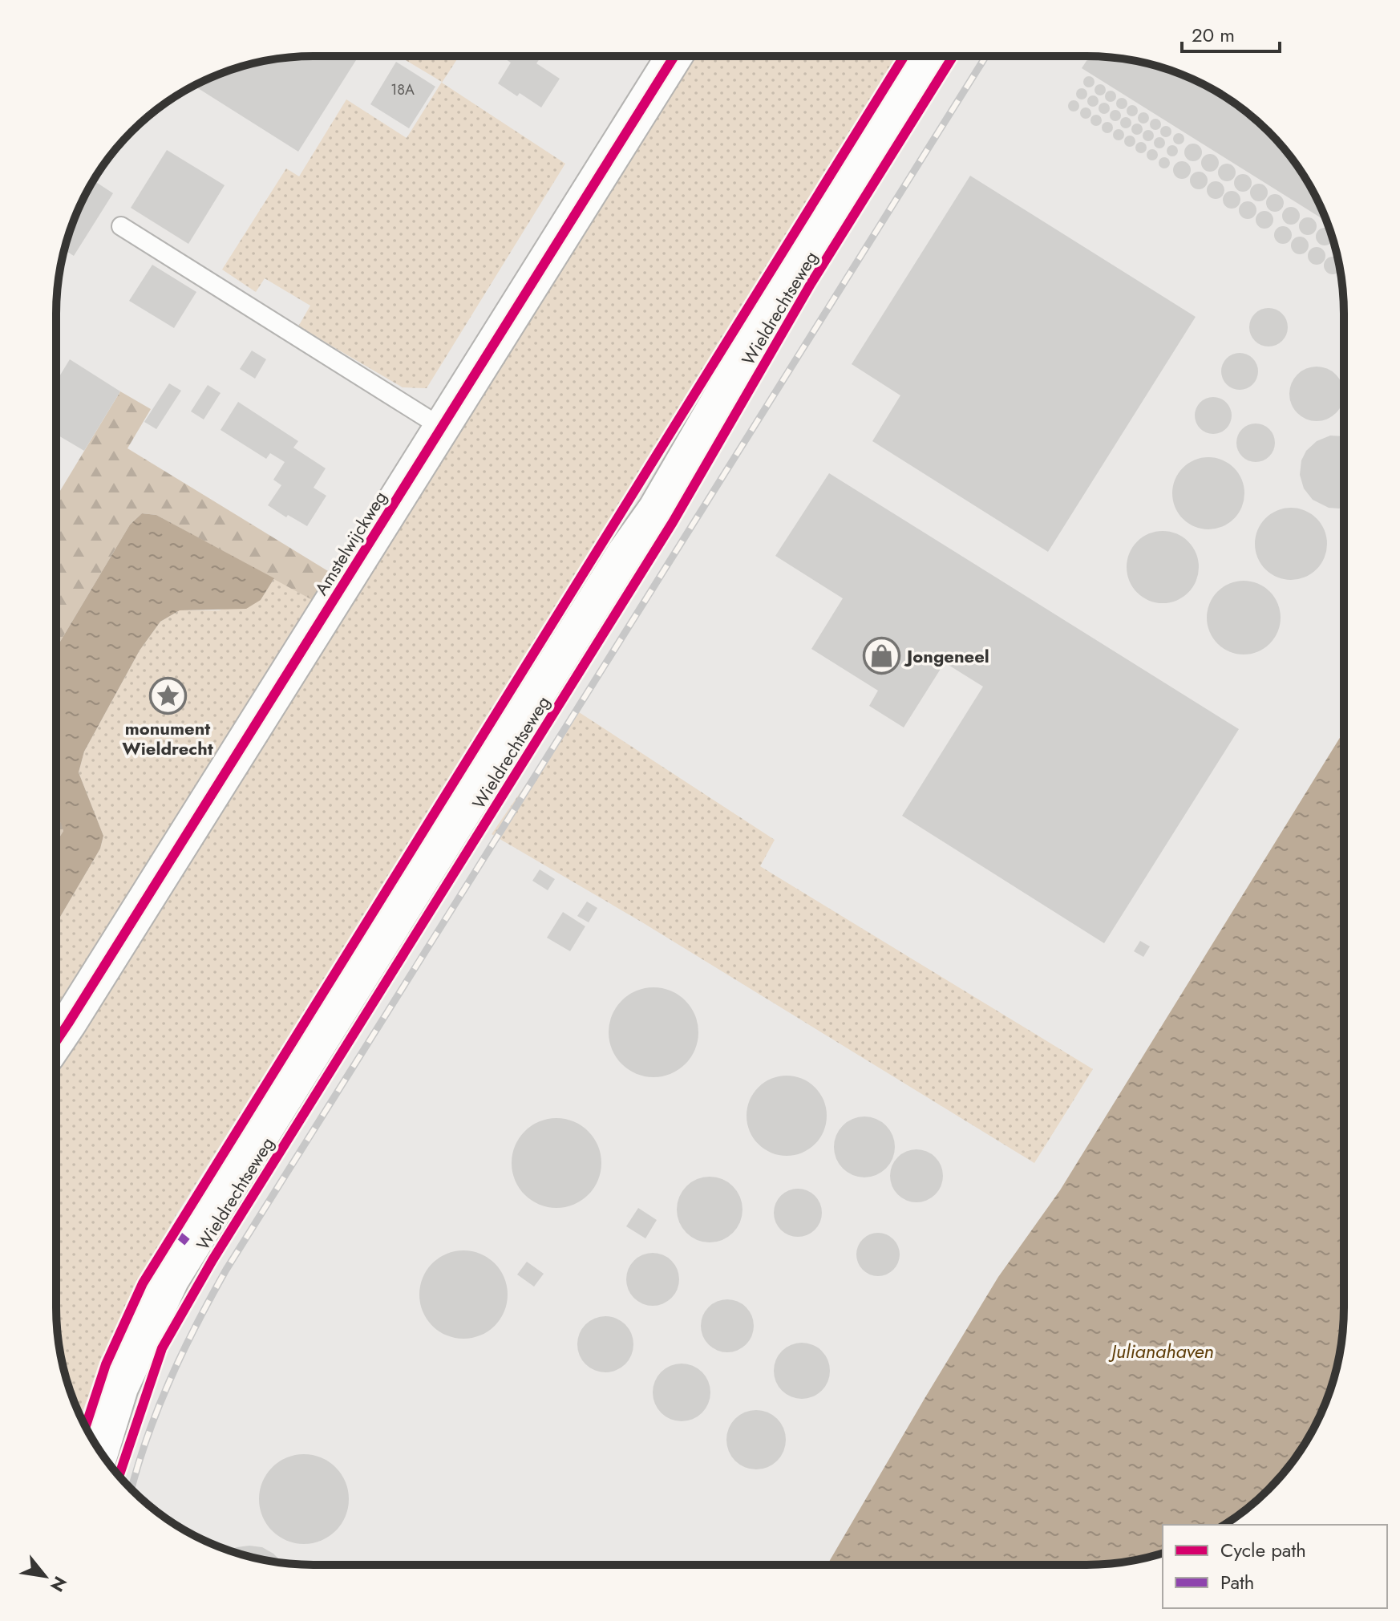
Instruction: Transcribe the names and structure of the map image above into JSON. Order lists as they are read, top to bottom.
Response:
{
  "streets": {
    "street": ["Wieldrechtseweg", "Amstelwijckweg"]
  },
  "water": ["Julianahaven"],
  "places": {
    "shop": ["Jongeneel"],
    "place": ["monument Wieldrecht"]
  },
  "house_numbers": ["18A"],
  "legend": ["Cycle path", "Path"],
  "scale_bar": "20 m",
  "north": "bottom right"
}
